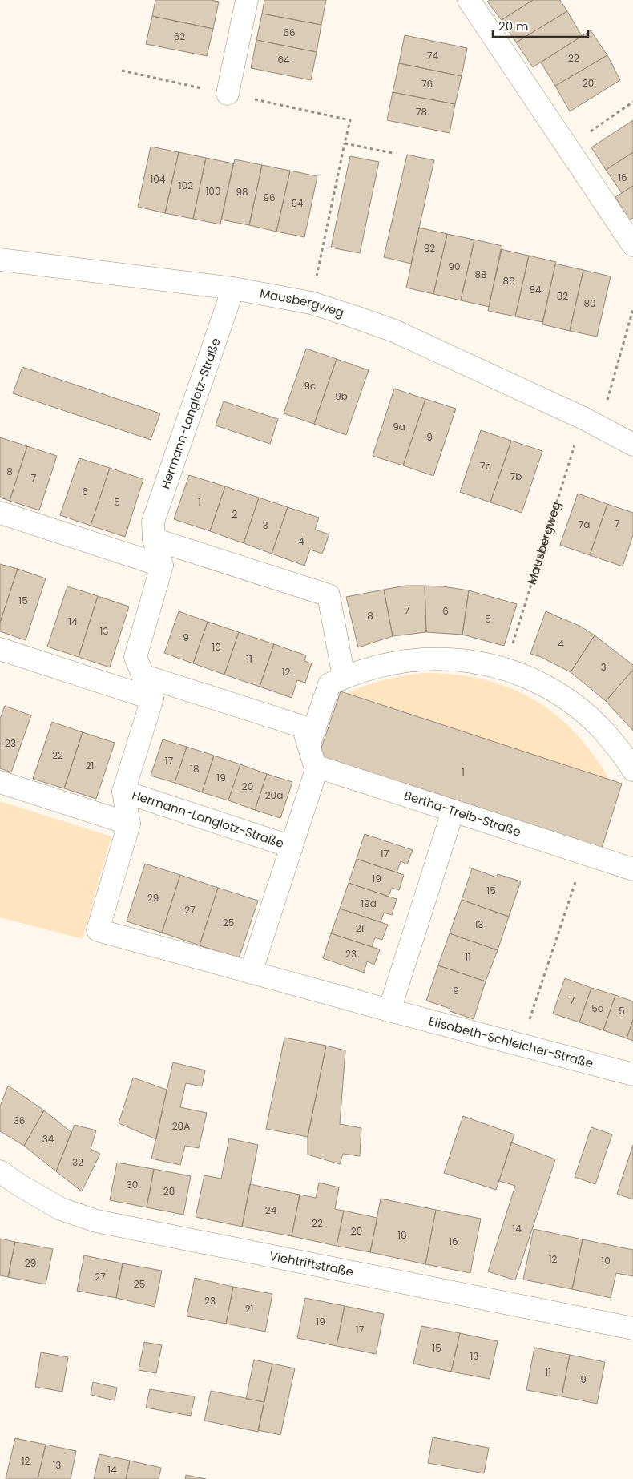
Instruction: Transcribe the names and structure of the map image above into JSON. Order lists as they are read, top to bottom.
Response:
{
  "streets": {
    "street": [
      "Mausbergweg",
      "Hermann-Langlotz-Straße",
      "Bertha-Treib-Straße",
      "Elisabeth-Schleicher-Straße",
      "Viehtriftstraße"
    ]
  },
  "crossings": [
    ["Mausbergweg", "Hermann-Langlotz-Straße"],
    ["Hermann-Langlotz-Straße", "Elisabeth-Schleicher-Straße"]
  ],
  "house_numbers": [
    "66",
    "62",
    "74",
    "22",
    "64",
    "20",
    "76",
    "78",
    "16",
    "104",
    "102",
    "100",
    "98",
    "96",
    "94",
    "92",
    "90",
    "88",
    "86",
    "84",
    "82",
    "80",
    "9c",
    "9b",
    "9a",
    "9",
    "7c",
    "8",
    "7b",
    "7",
    "6",
    "5",
    "1",
    "2",
    "7",
    "7a",
    "3",
    "4",
    "15",
    "7",
    "6",
    "8",
    "5",
    "14",
    "13",
    "9",
    "4",
    "10",
    "11",
    "3",
    "12",
    "23",
    "22",
    "17",
    "21",
    "18",
    "1",
    "19",
    "20",
    "20a",
    "17",
    "19",
    "15",
    "29",
    "19a",
    "27",
    "25",
    "13",
    "21",
    "23",
    "11",
    "9",
    "7",
    "5a",
    "5",
    "36",
    "28A",
    "34",
    "32",
    "30",
    "28",
    "24",
    "22",
    "14",
    "20",
    "18",
    "16",
    "12",
    "10",
    "29",
    "27",
    "25",
    "23",
    "21",
    "19",
    "17",
    "15",
    "13",
    "11",
    "9",
    "12",
    "13",
    "14"
  ],
  "scale_bar": "20 m"
}
